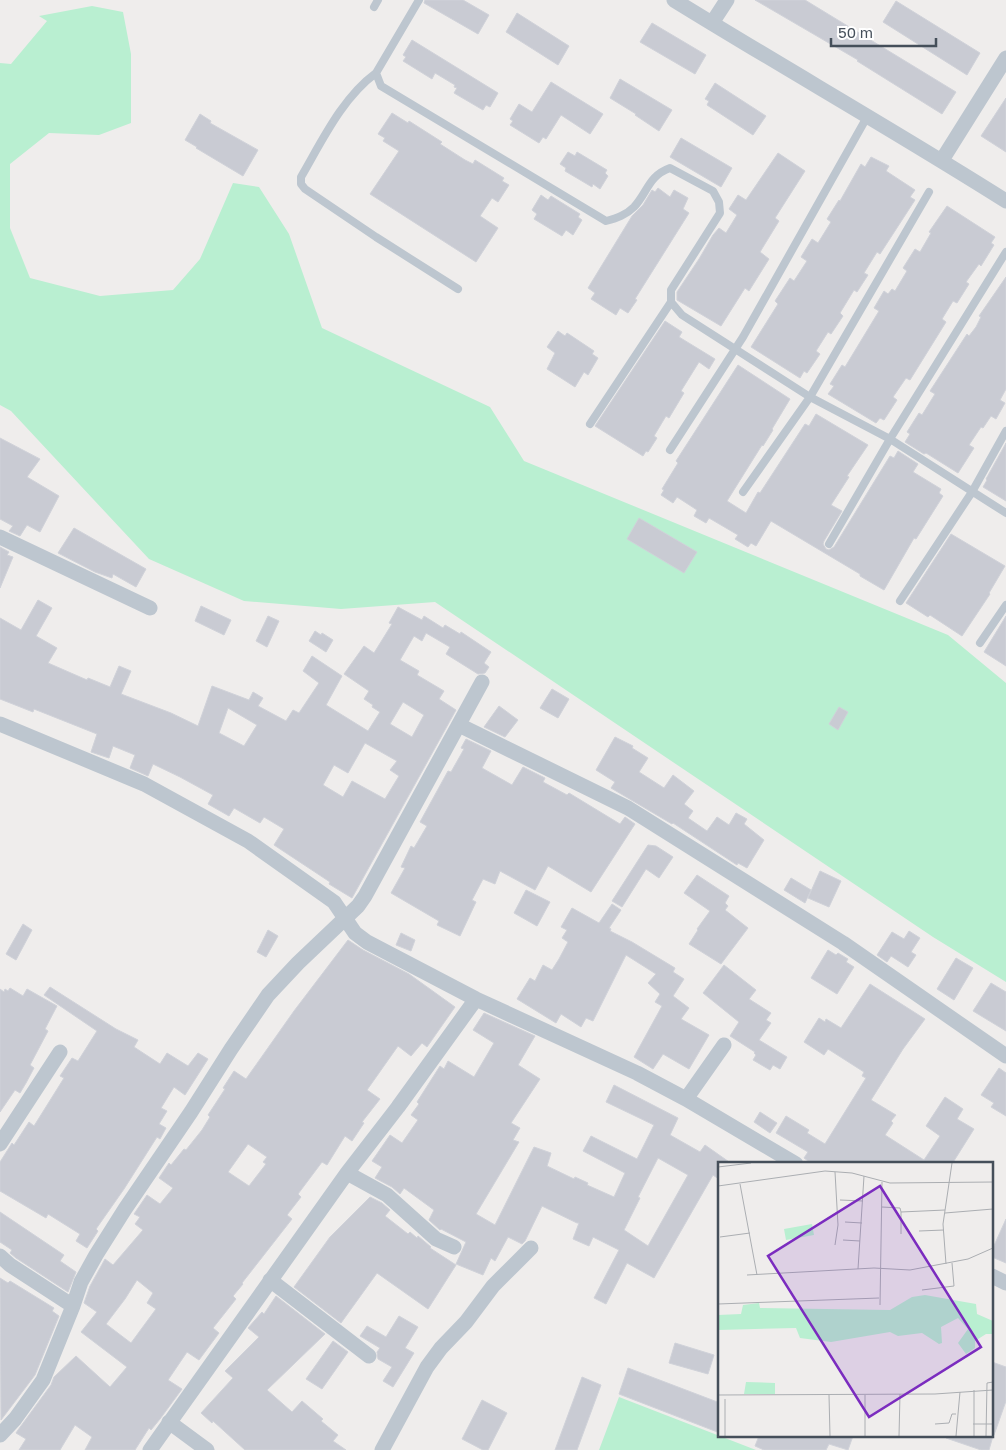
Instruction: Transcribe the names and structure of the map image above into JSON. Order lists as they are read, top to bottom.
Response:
{
  "scale_bar": "50 m"
}
